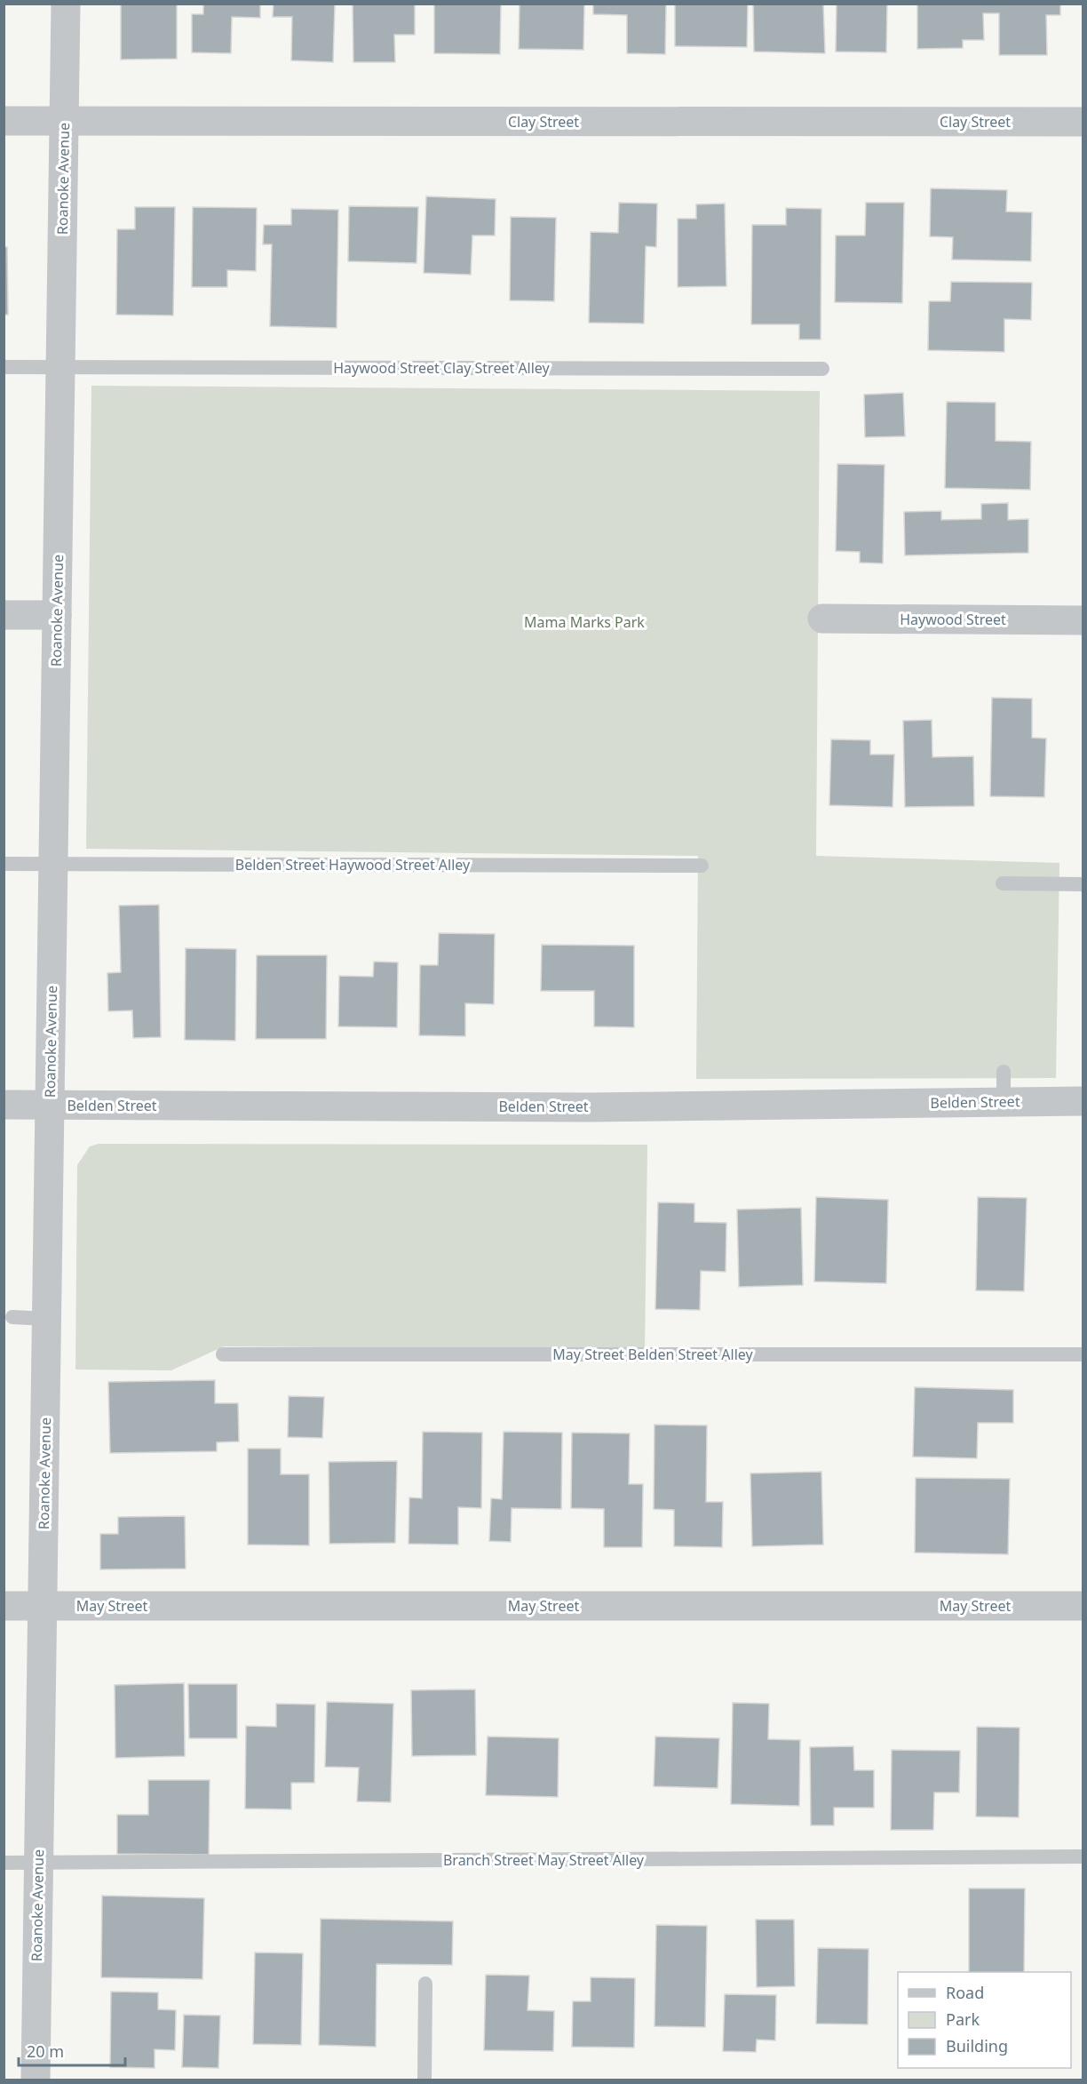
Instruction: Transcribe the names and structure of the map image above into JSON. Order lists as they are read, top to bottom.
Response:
{
  "streets": {
    "street": [
      "Clay Street",
      "Roanoke Avenue",
      "Haywood Street",
      "Belden Street",
      "May Street"
    ],
    "lane": [
      "Haywood Street Clay Street Alley",
      "Belden Street Haywood Street Alley",
      "May Street Belden Street Alley",
      "Branch Street May Street Alley"
    ]
  },
  "crossings": [
    ["Clay Street", "Roanoke Avenue"],
    ["Roanoke Avenue", "Haywood Street Clay Street Alley"],
    ["Roanoke Avenue", "Belden Street Haywood Street Alley"],
    ["Roanoke Avenue", "Belden Street"],
    ["Roanoke Avenue", "May Street"],
    ["Roanoke Avenue", "Branch Street May Street Alley"]
  ],
  "parks": ["Mama Marks Park"],
  "legend": ["Road", "Park", "Building"],
  "scale_bar": "20 m"
}
